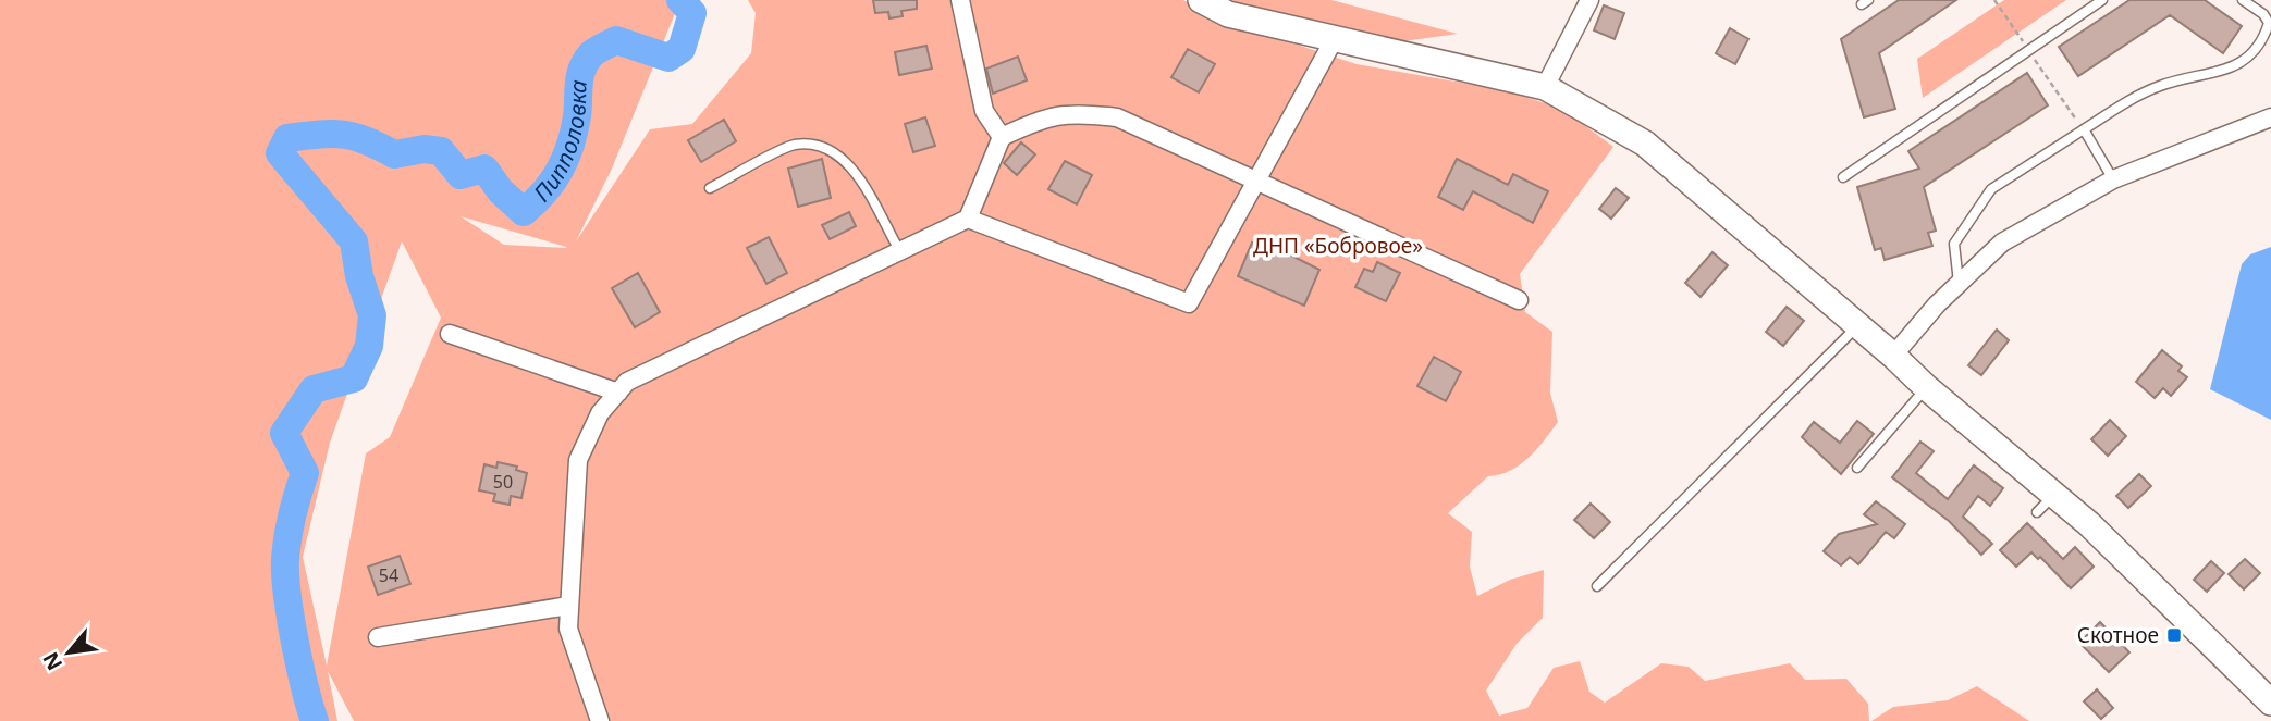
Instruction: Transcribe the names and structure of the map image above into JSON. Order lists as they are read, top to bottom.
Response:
{
  "water": ["Пипполовка"],
  "parks": ["ДНП «Бобровое»"],
  "places": {
    "transit": ["Скотное"]
  },
  "house_numbers": ["50", "54"],
  "north": "bottom left"
}
